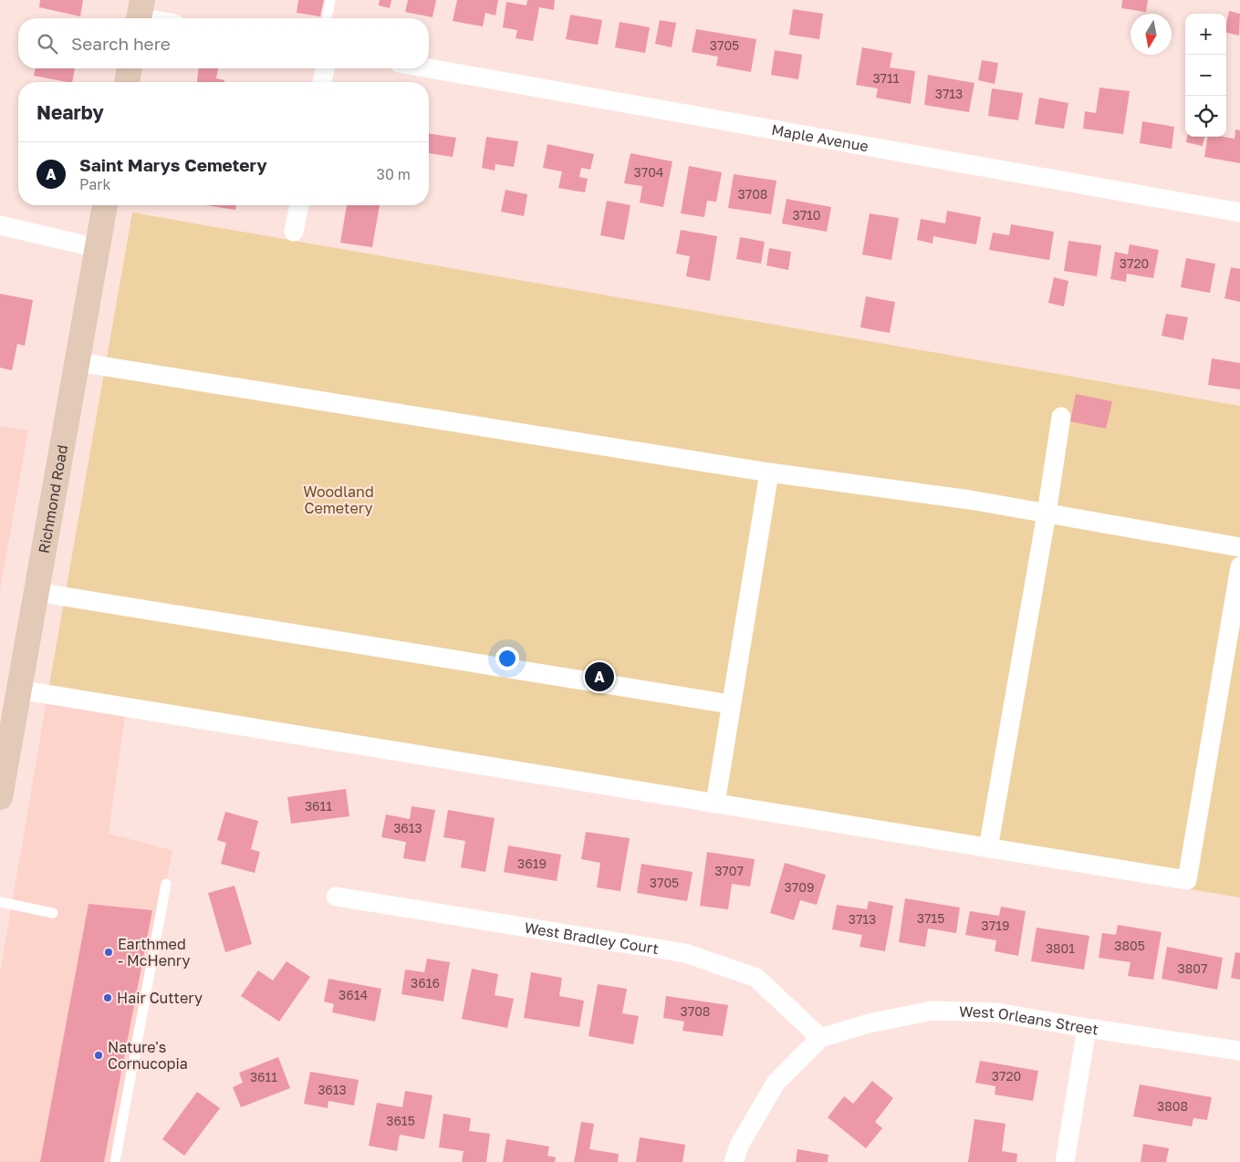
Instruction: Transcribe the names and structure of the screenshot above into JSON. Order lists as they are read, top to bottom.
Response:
{
  "streets": {
    "main road": ["Richmond Road"],
    "street": ["Maple Avenue", "West Bradley Court", "West Orleans Street"]
  },
  "crossings": [
    ["West Bradley Court", "West Orleans Street"]
  ],
  "parks": ["Woodland Cemetery"],
  "places": ["Earthmed - McHenry", "Hair Cuttery", "Nature's Cornucopia"],
  "house_numbers": [
    "3705",
    "3711",
    "3713",
    "3704",
    "3708",
    "3710",
    "3720",
    "3611",
    "3613",
    "3619",
    "3707",
    "3705",
    "3709",
    "3715",
    "3713",
    "3719",
    "3805",
    "3801",
    "3807",
    "3616",
    "3614",
    "3708",
    "3720",
    "3611",
    "3613",
    "3808",
    "3615"
  ],
  "north": "bottom",
  "page": {
    "map_buttons": ["+", "−"],
    "search": "Search here",
    "heading": "Nearby",
    "list": [
      {
        "mark": "A",
        "name": "Saint Marys Cemetery",
        "note": "Park",
        "value": "30 m"
      }
    ],
    "pins": "A"
  }
}
